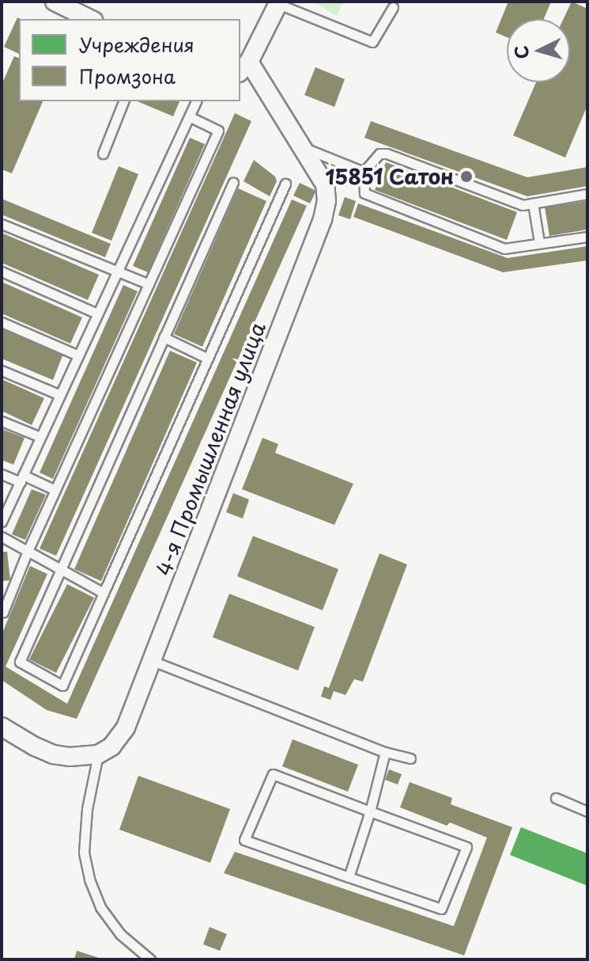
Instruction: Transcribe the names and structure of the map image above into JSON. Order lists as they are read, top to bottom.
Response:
{
  "streets": {
    "street": ["4-я Промышленная улица"]
  },
  "places": ["15851 Сатон"],
  "legend": ["Учреждения", "Промзона"],
  "north": "left"
}
